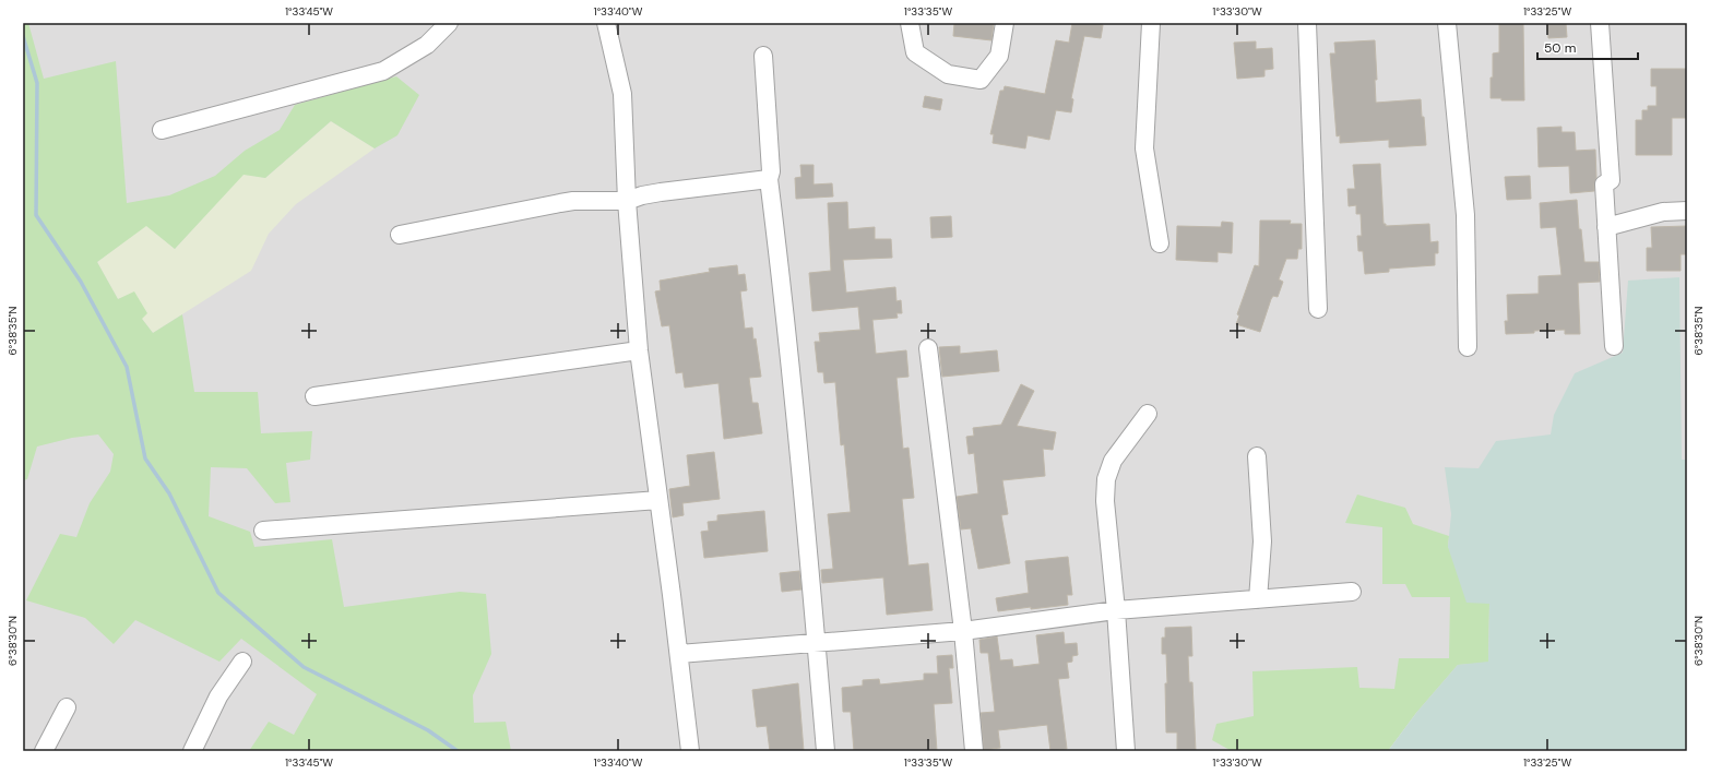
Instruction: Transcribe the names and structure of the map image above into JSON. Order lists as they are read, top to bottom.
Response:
{
  "scale_bar": "50 m",
  "coordinates": [
    "1°33'45\"W",
    "1°33'40\"W",
    "1°33'35\"W",
    "1°33'30\"W",
    "1°33'25\"W",
    "6°38'35\"N",
    "6°38'30\"N"
  ]
}
